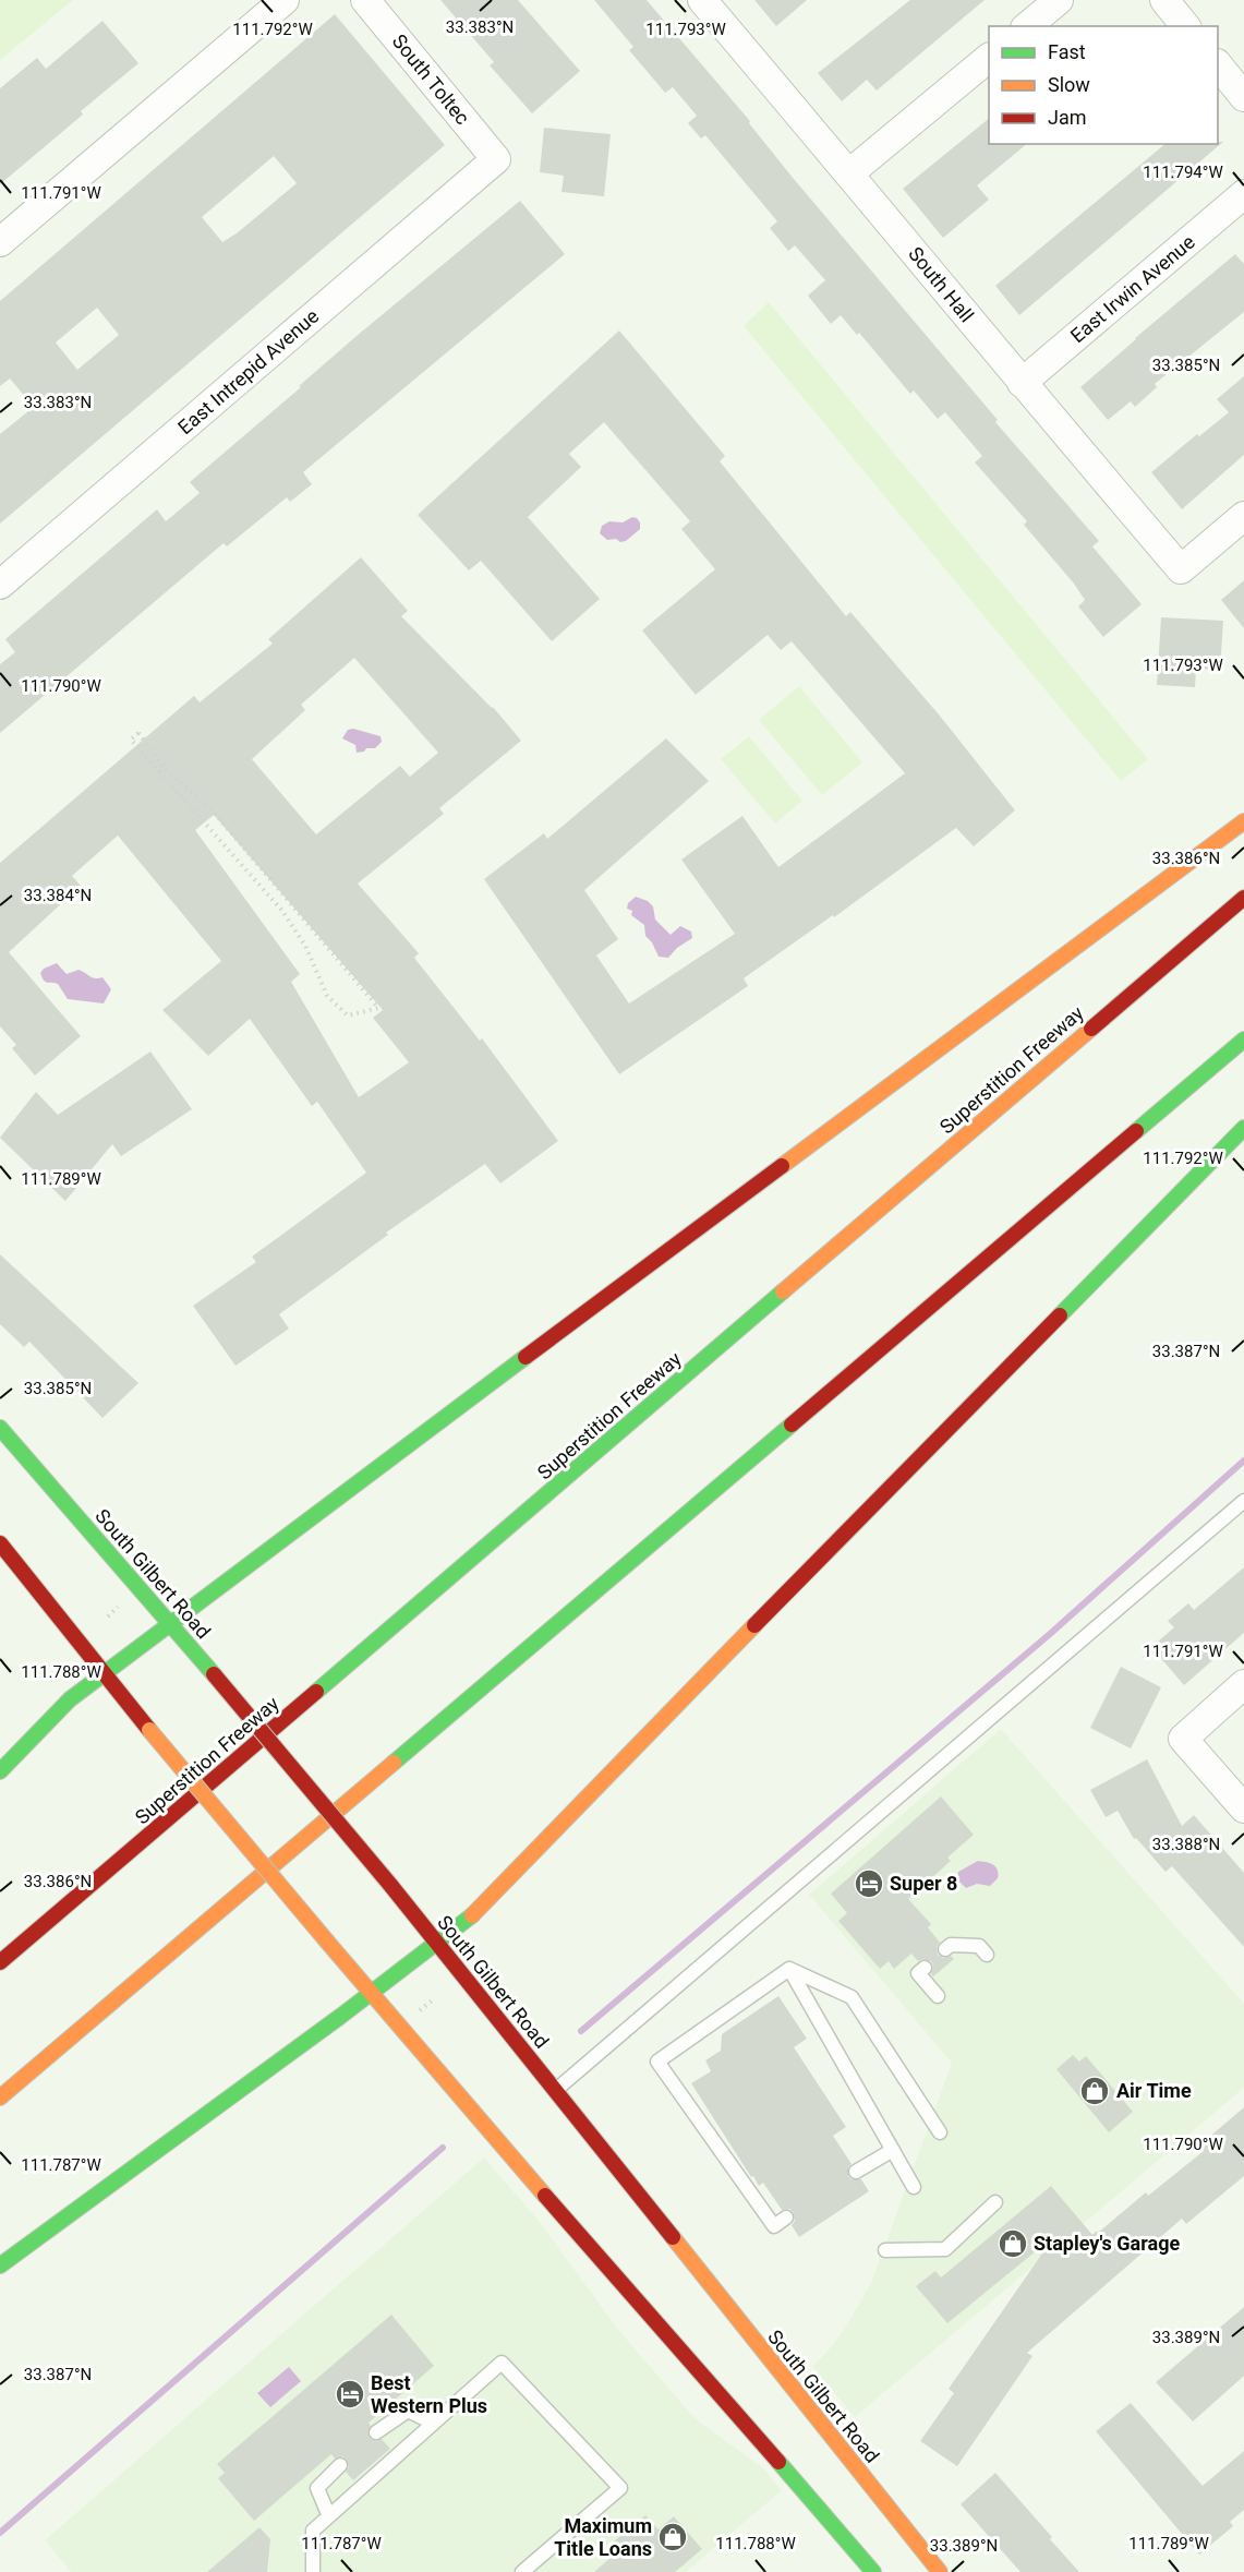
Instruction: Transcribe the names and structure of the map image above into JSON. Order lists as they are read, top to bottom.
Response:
{
  "streets": {
    "main road": ["Superstition Freeway", "South Gilbert Road"],
    "street": [
      "South Toltec",
      "South Hall",
      "East Irwin Avenue",
      "East Intrepid Avenue"
    ]
  },
  "crossings": [
    ["South Toltec", "East Intrepid Avenue"],
    ["South Hall", "East Irwin Avenue"]
  ],
  "places": {
    "hotel": ["Super 8", "Best Western Plus"],
    "shop": ["Air Time", "Stapley's Garage", "Maximum Title Loans"]
  },
  "legend": ["Fast", "Slow", "Jam"],
  "coordinates": [
    "33.383°N",
    "111.792°W",
    "111.793°W",
    "111.794°W",
    "111.791°W",
    "33.385°N",
    "111.790°W",
    "33.386°N",
    "33.384°N",
    "111.789°W",
    "33.387°N",
    "111.788°W",
    "33.388°N",
    "111.787°W",
    "33.389°N"
  ]
}
